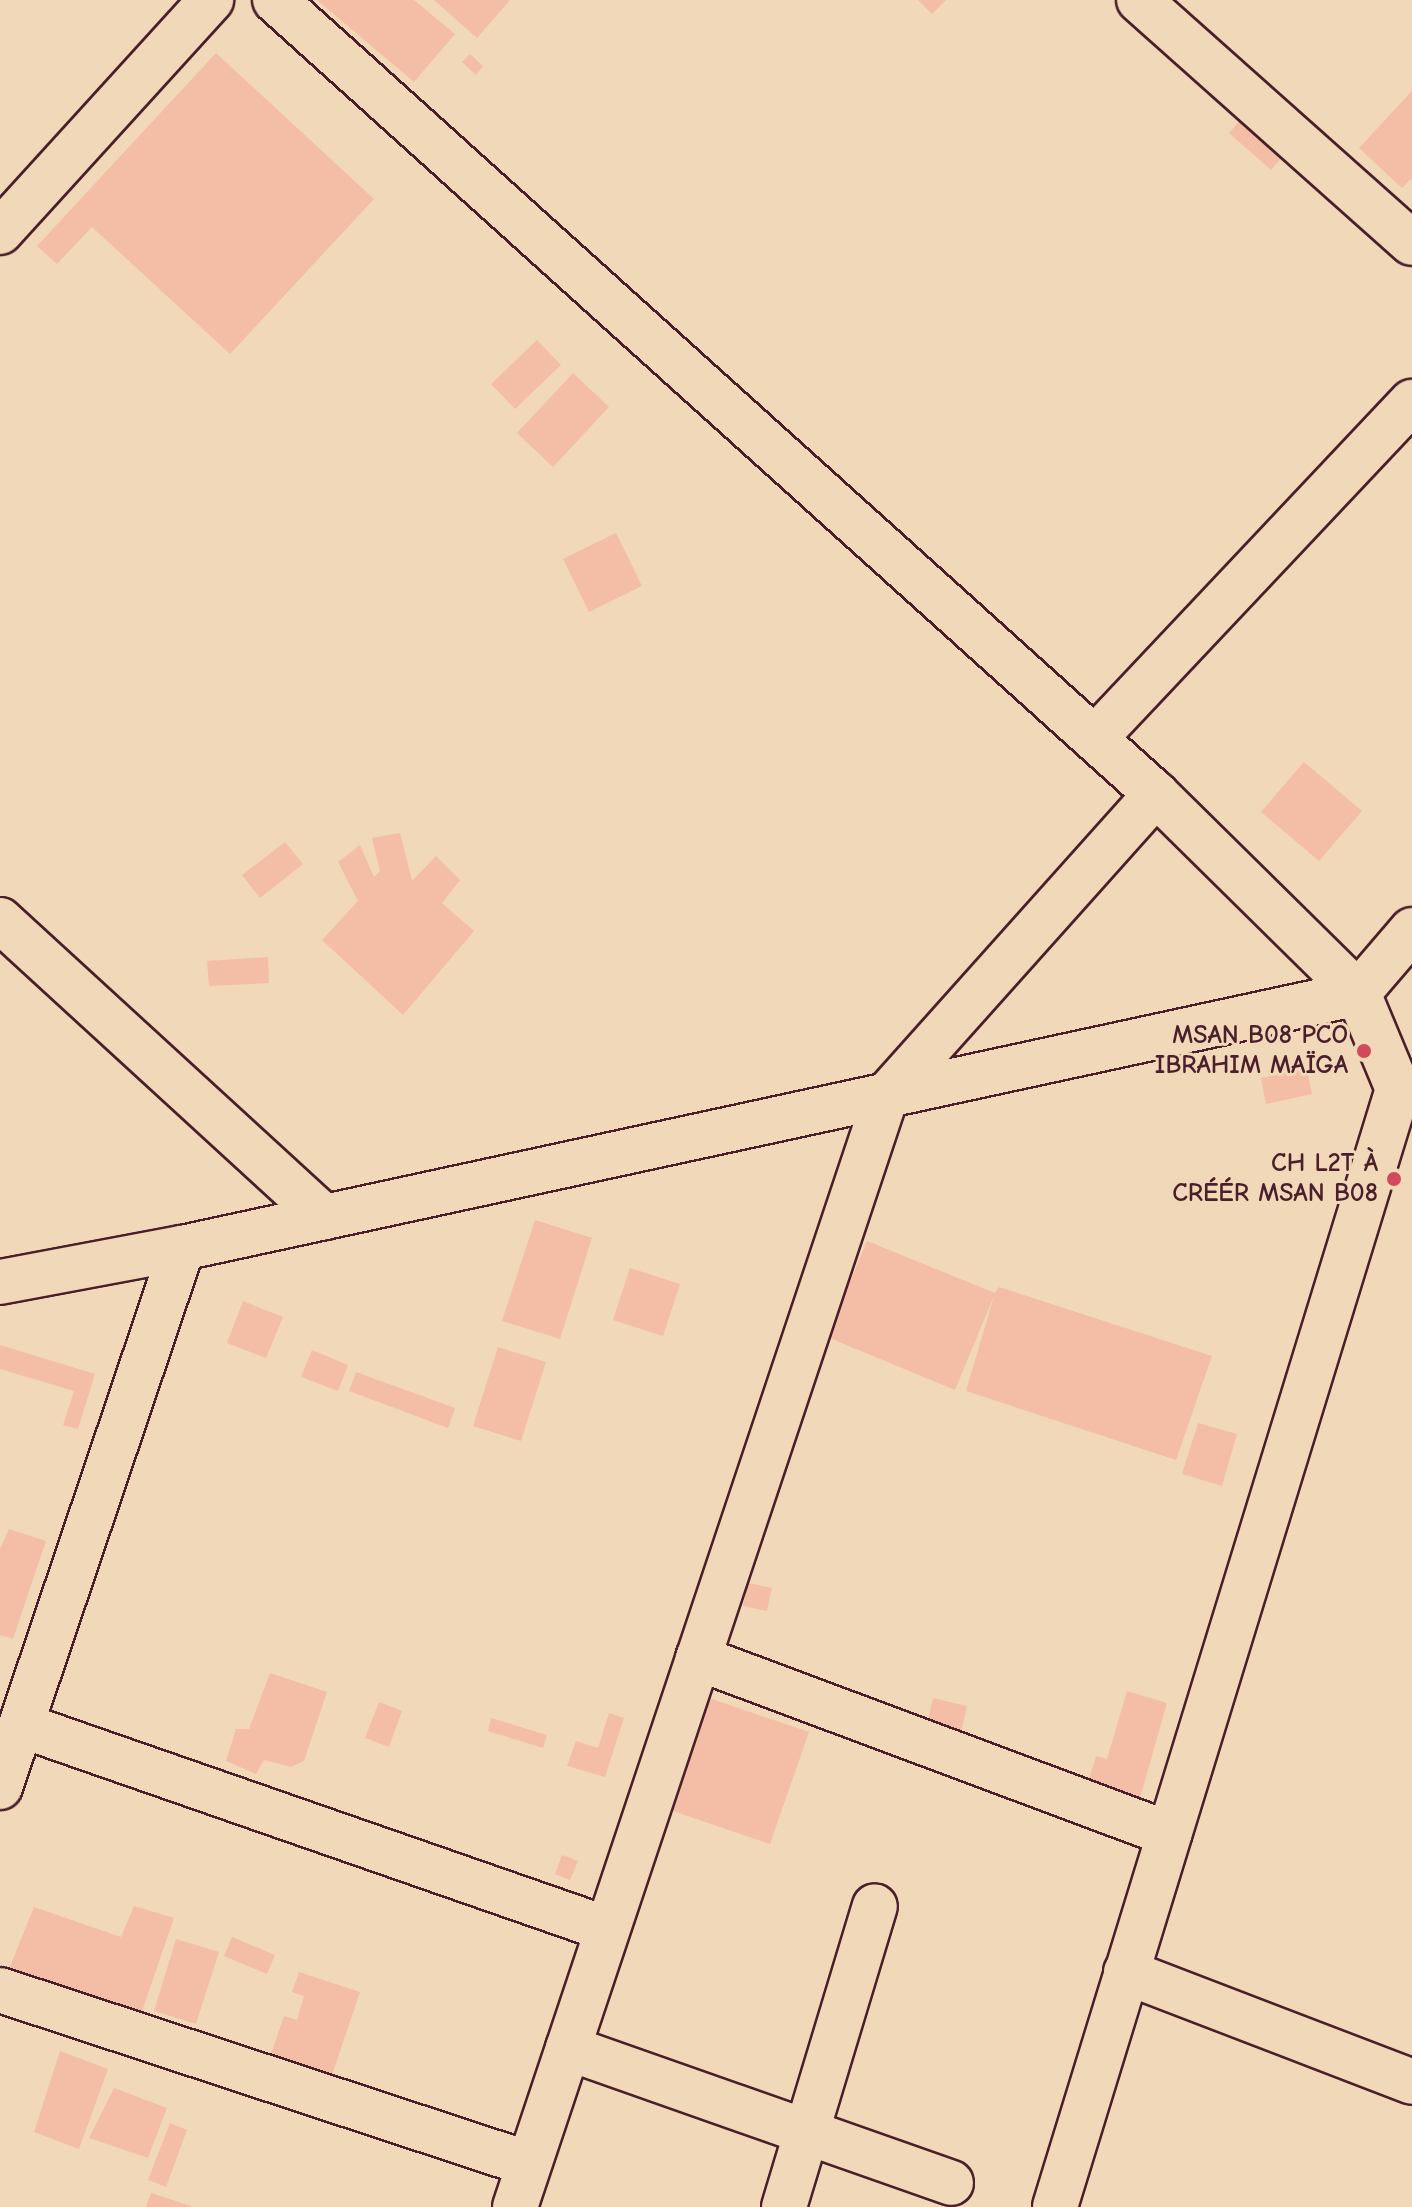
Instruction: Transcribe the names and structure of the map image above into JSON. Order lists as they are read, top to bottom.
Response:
{
  "places": ["MSAN B08 PCO IBRAHIM MAÏGA", "CH L2T À CRÉÉR MSAN B08"]
}
